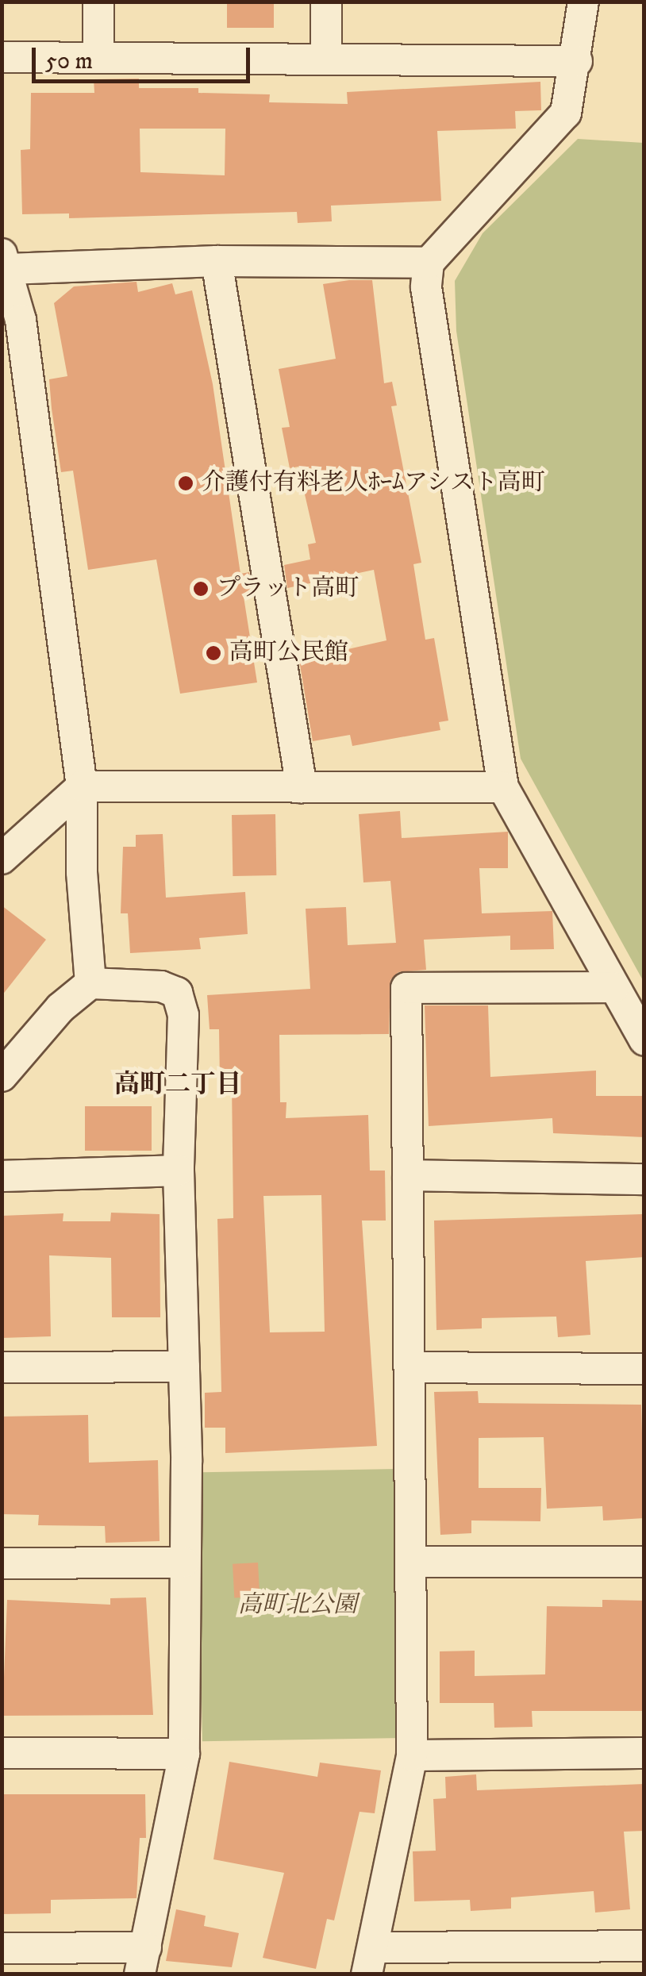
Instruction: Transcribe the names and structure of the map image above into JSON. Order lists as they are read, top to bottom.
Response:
{
  "districts": ["高町二丁目"],
  "parks": ["高町北公園"],
  "places": ["介護付有料老人ﾎｰﾑアシスト高町", "プラット高町", "高町公民館"],
  "scale_bar": "50 m"
}
